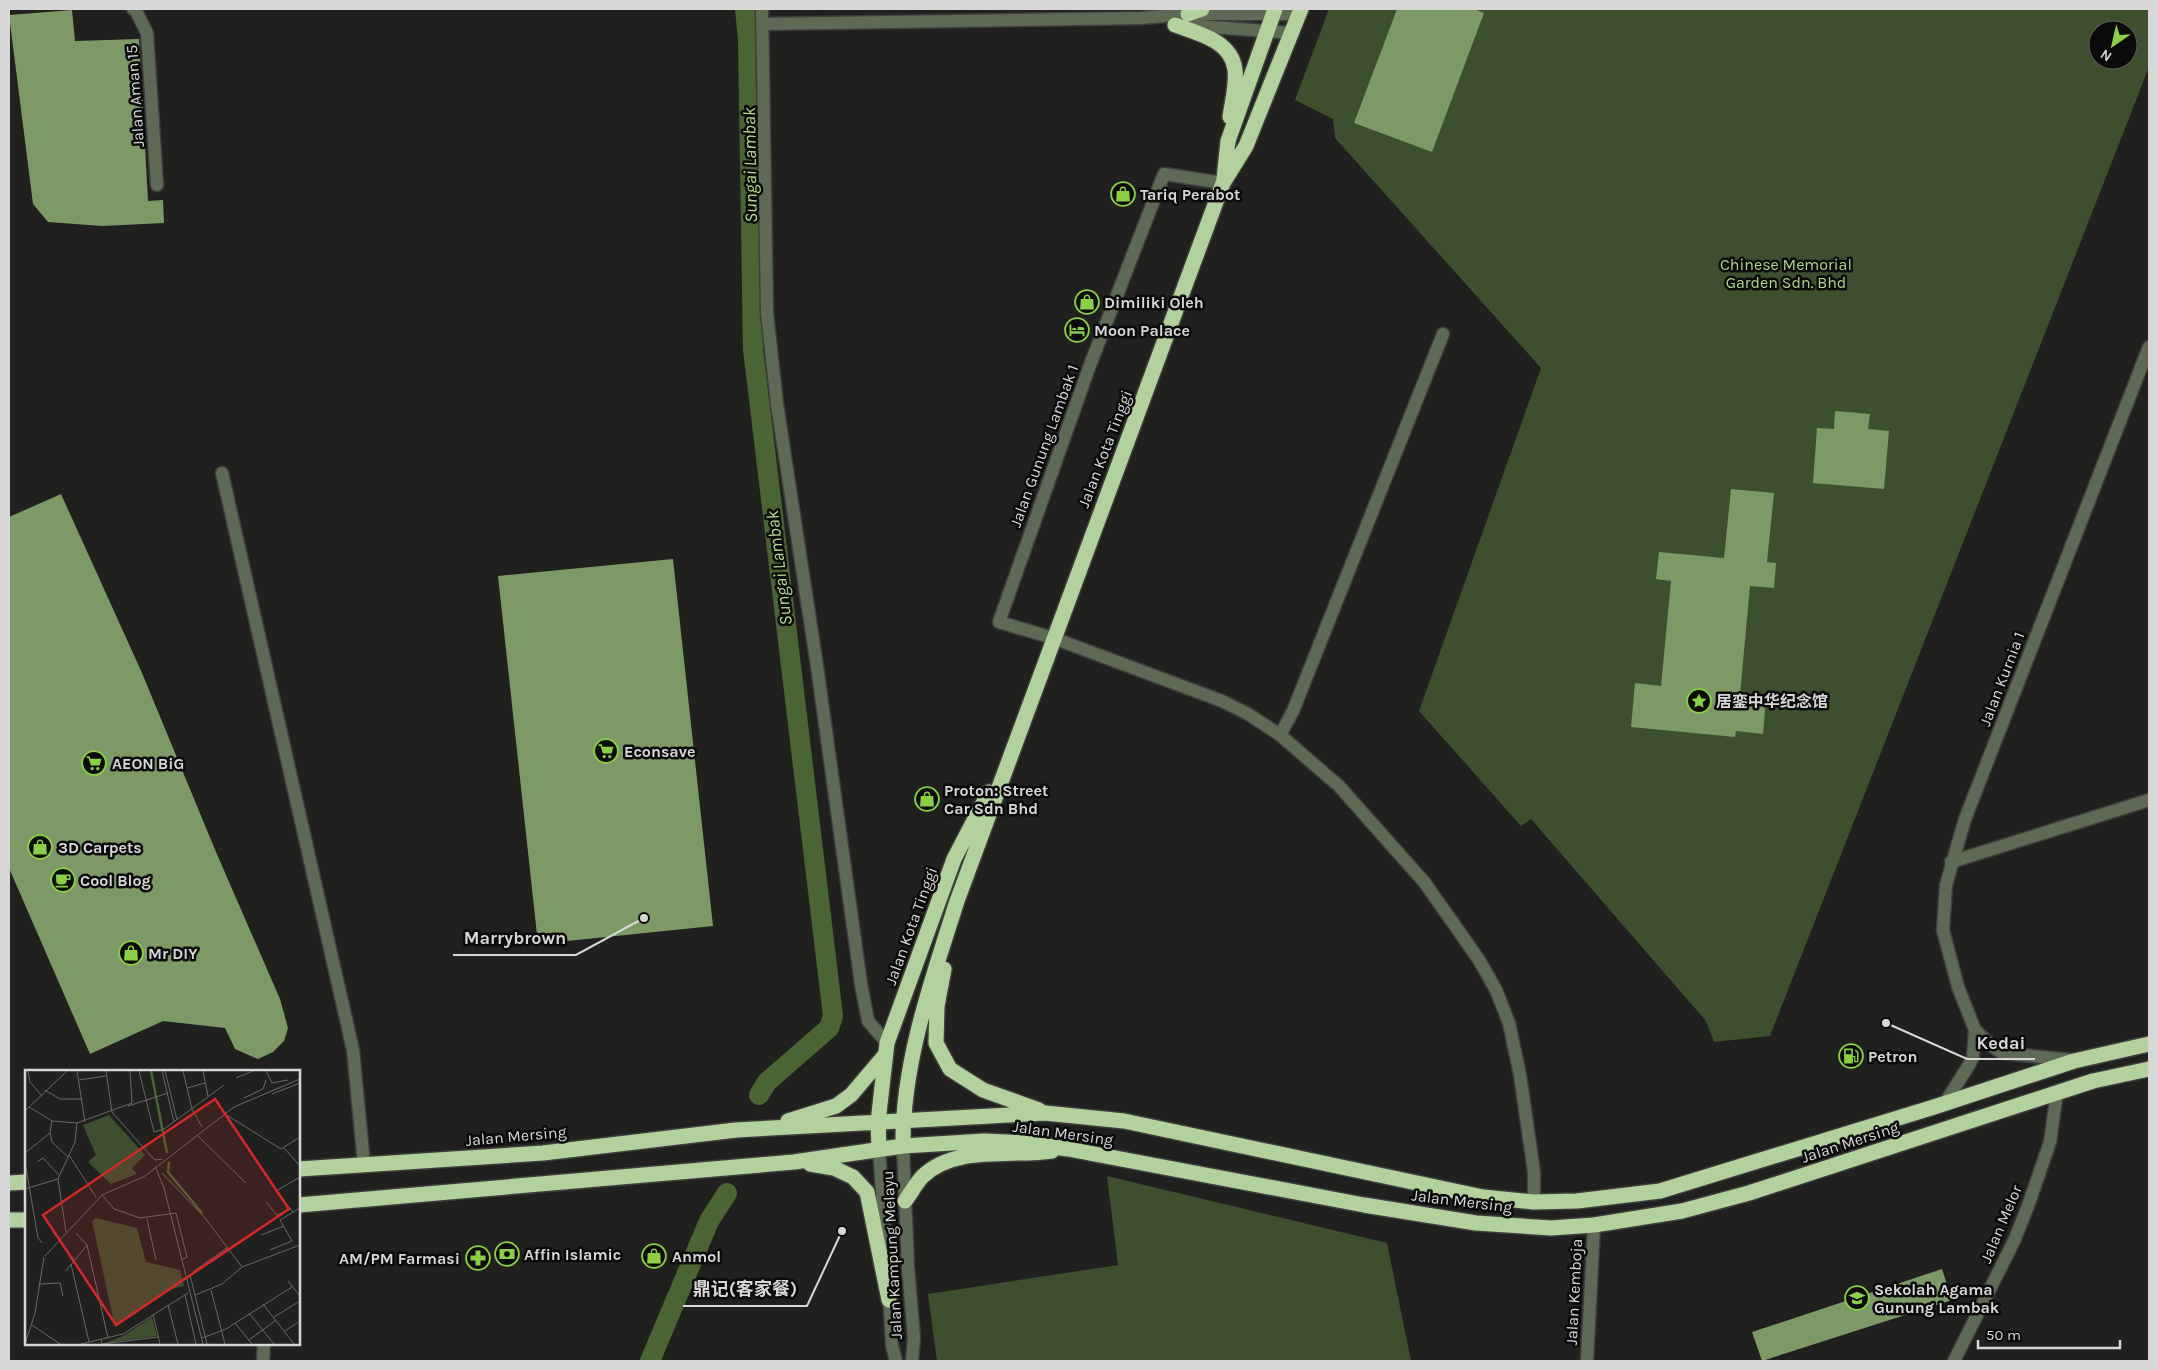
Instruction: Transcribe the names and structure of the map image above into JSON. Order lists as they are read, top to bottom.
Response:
{
  "streets": {
    "highway": ["Jalan Kota Tinggi", "Jalan Mersing"],
    "street": [
      "Jalan Aman 15",
      "Jalan Gunung Lambak 1",
      "Jalan Kurnia 1",
      "Jalan Melor",
      "Jalan Kampung Melayu",
      "Jalan Kemboja"
    ]
  },
  "crossings": [
    ["Jalan Gunung Lambak 1", "Jalan Kota Tinggi"],
    ["Jalan Kota Tinggi", "Jalan Mersing"],
    ["Jalan Kota Tinggi", "Jalan Kampung Melayu"],
    ["Jalan Mersing", "Jalan Melor"],
    ["Jalan Mersing", "Jalan Kampung Melayu"],
    ["Jalan Mersing", "Jalan Kemboja"]
  ],
  "water": ["Sungai Lambak"],
  "parks": ["Chinese Memorial Garden Sdn. Bhd"],
  "places": {
    "shop": [
      "Tariq Perabot",
      "Dimiliki Oleh",
      "Proton: Street Car Sdn Bhd",
      "3D Carpets",
      "Mr DIY",
      "Anmol"
    ],
    "hotel": ["Moon Palace"],
    "place": ["居銮中华纪念馆"],
    "supermarket": ["Econsave", "AEON BiG"],
    "cafe": ["Cool Blog"],
    "other": ["Marrybrown", "Kedai", "鼎记(客家餐)"],
    "fuel station": ["Petron"],
    "bank": ["Affin Islamic"],
    "pharmacy": ["AM/PM Farmasi"],
    "school or university": ["Sekolah Agama Gunung Lambak"]
  },
  "scale_bar": "50 m",
  "north": "bottom left"
}
